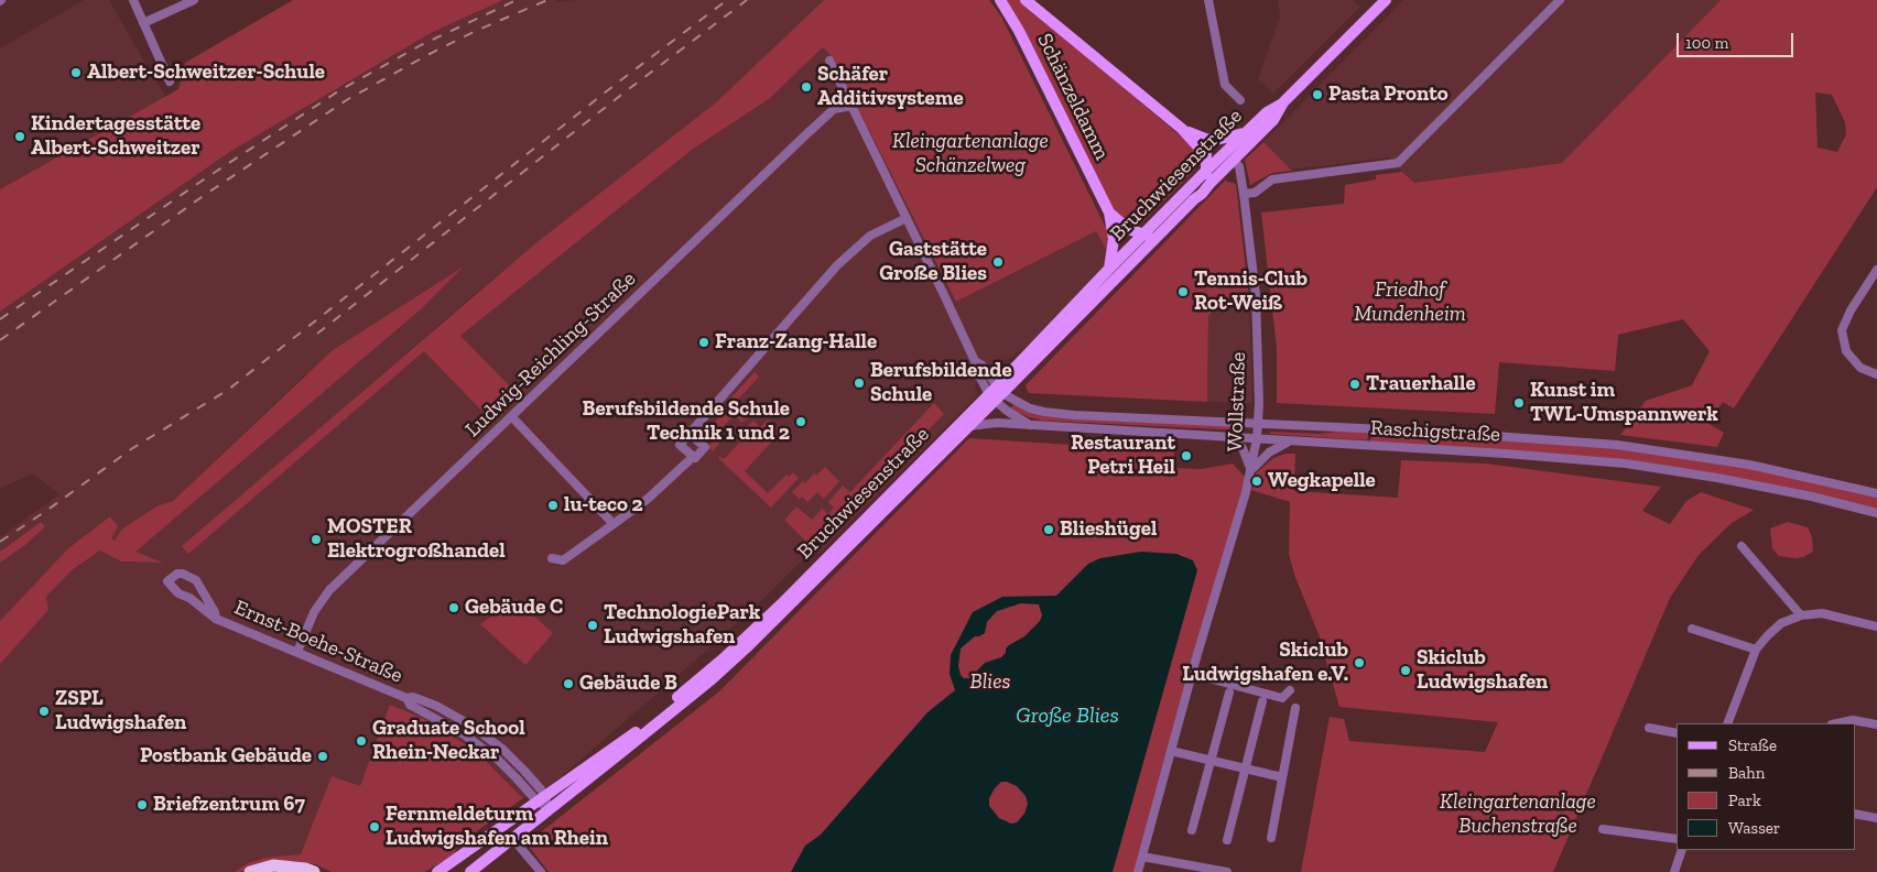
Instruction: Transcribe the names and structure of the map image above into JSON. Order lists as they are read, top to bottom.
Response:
{
  "streets": {
    "main road": ["Schänzeldamm", "Bruchwiesenstraße"],
    "street": [
      "Ludwig-Reichling-Straße",
      "Wollstraße",
      "Raschigstraße",
      "Ernst-Boehe-Straße"
    ]
  },
  "crossings": [
    ["Schänzeldamm", "Bruchwiesenstraße"],
    ["Bruchwiesenstraße", "Wollstraße"],
    ["Bruchwiesenstraße", "Raschigstraße"],
    ["Bruchwiesenstraße", "Ernst-Boehe-Straße"],
    ["Ludwig-Reichling-Straße", "Ernst-Boehe-Straße"],
    ["Wollstraße", "Raschigstraße"]
  ],
  "water": ["Große Blies"],
  "parks": [
    "Kleingartenanlage Schänzelweg",
    "Friedhof Mundenheim",
    "Blies",
    "Kleingartenanlage Buchenstraße"
  ],
  "places": [
    "Albert-Schweitzer-Schule",
    "Schäfer Additivsysteme",
    "Pasta Pronto",
    "Kindertagesstätte Albert-Schweitzer",
    "Gaststätte Große Blies",
    "Tennis-Club Rot-Weiß",
    "Franz-Zang-Halle",
    "Berufsbildende Schule",
    "Trauerhalle",
    "Kunst im TWL-Umspannwerk",
    "Berufsbildende Schule Technik 1 und 2",
    "Restaurant Petri Heil",
    "Wegkapelle",
    "lu-teco 2",
    "Blieshügel",
    "MOSTER Elektrogroßhandel",
    "Gebäude C",
    "TechnologiePark Ludwigshafen",
    "Skiclub Ludwigshafen e.V.",
    "Skiclub Ludwigshafen",
    "Gebäude B",
    "ZSPL Ludwigshafen",
    "Graduate School Rhein-Neckar",
    "Postbank Gebäude",
    "Briefzentrum 67",
    "Fernmeldeturm Ludwigshafen am Rhein"
  ],
  "legend": [
    "Straße",
    "Bahn",
    "Park",
    "Wasser"
  ],
  "scale_bar": "100 m"
}
